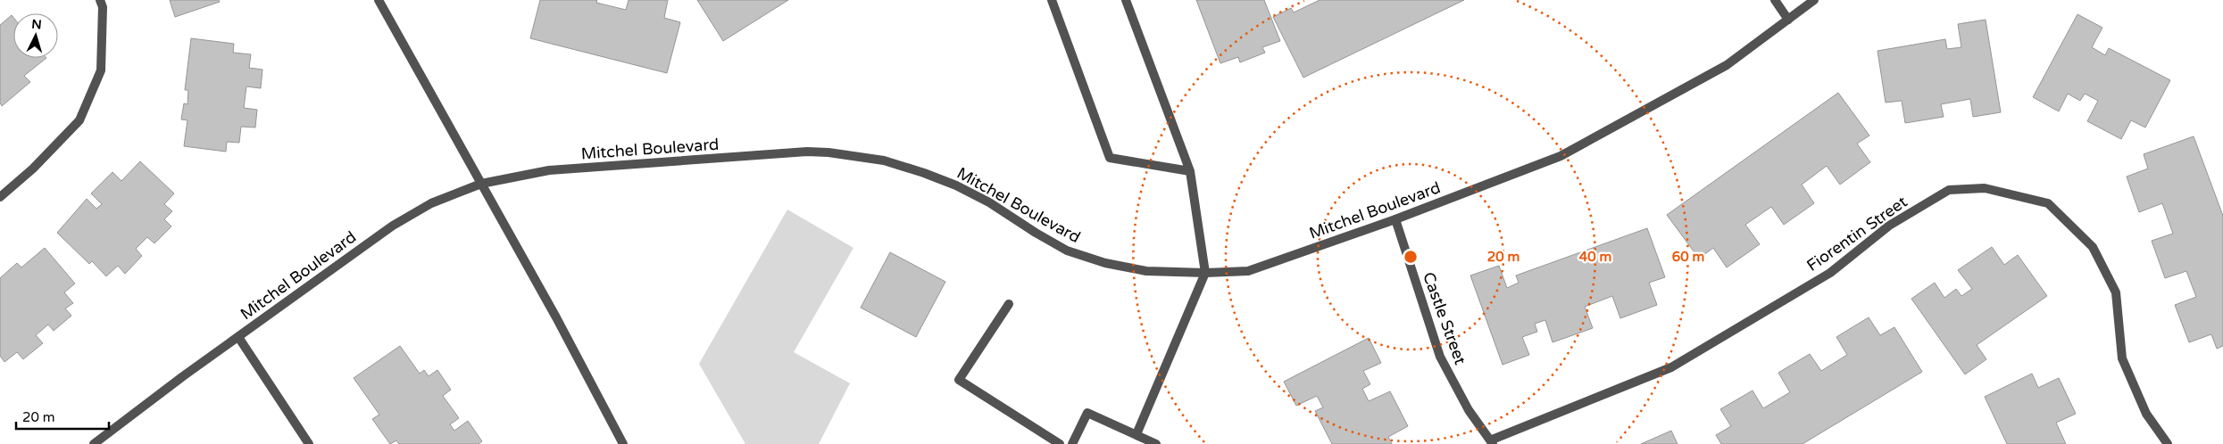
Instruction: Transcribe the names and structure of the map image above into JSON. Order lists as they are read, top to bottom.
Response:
{
  "streets": {
    "street": ["Mitchel Boulevard", "Fiorentin Street", "Castle Street"]
  },
  "crossings": [
    ["Mitchel Boulevard", "Castle Street"],
    ["Fiorentin Street", "Castle Street"]
  ],
  "scale_bar": "20 m",
  "north": "top",
  "rings": ["20 m", "40 m", "60 m"]
}
